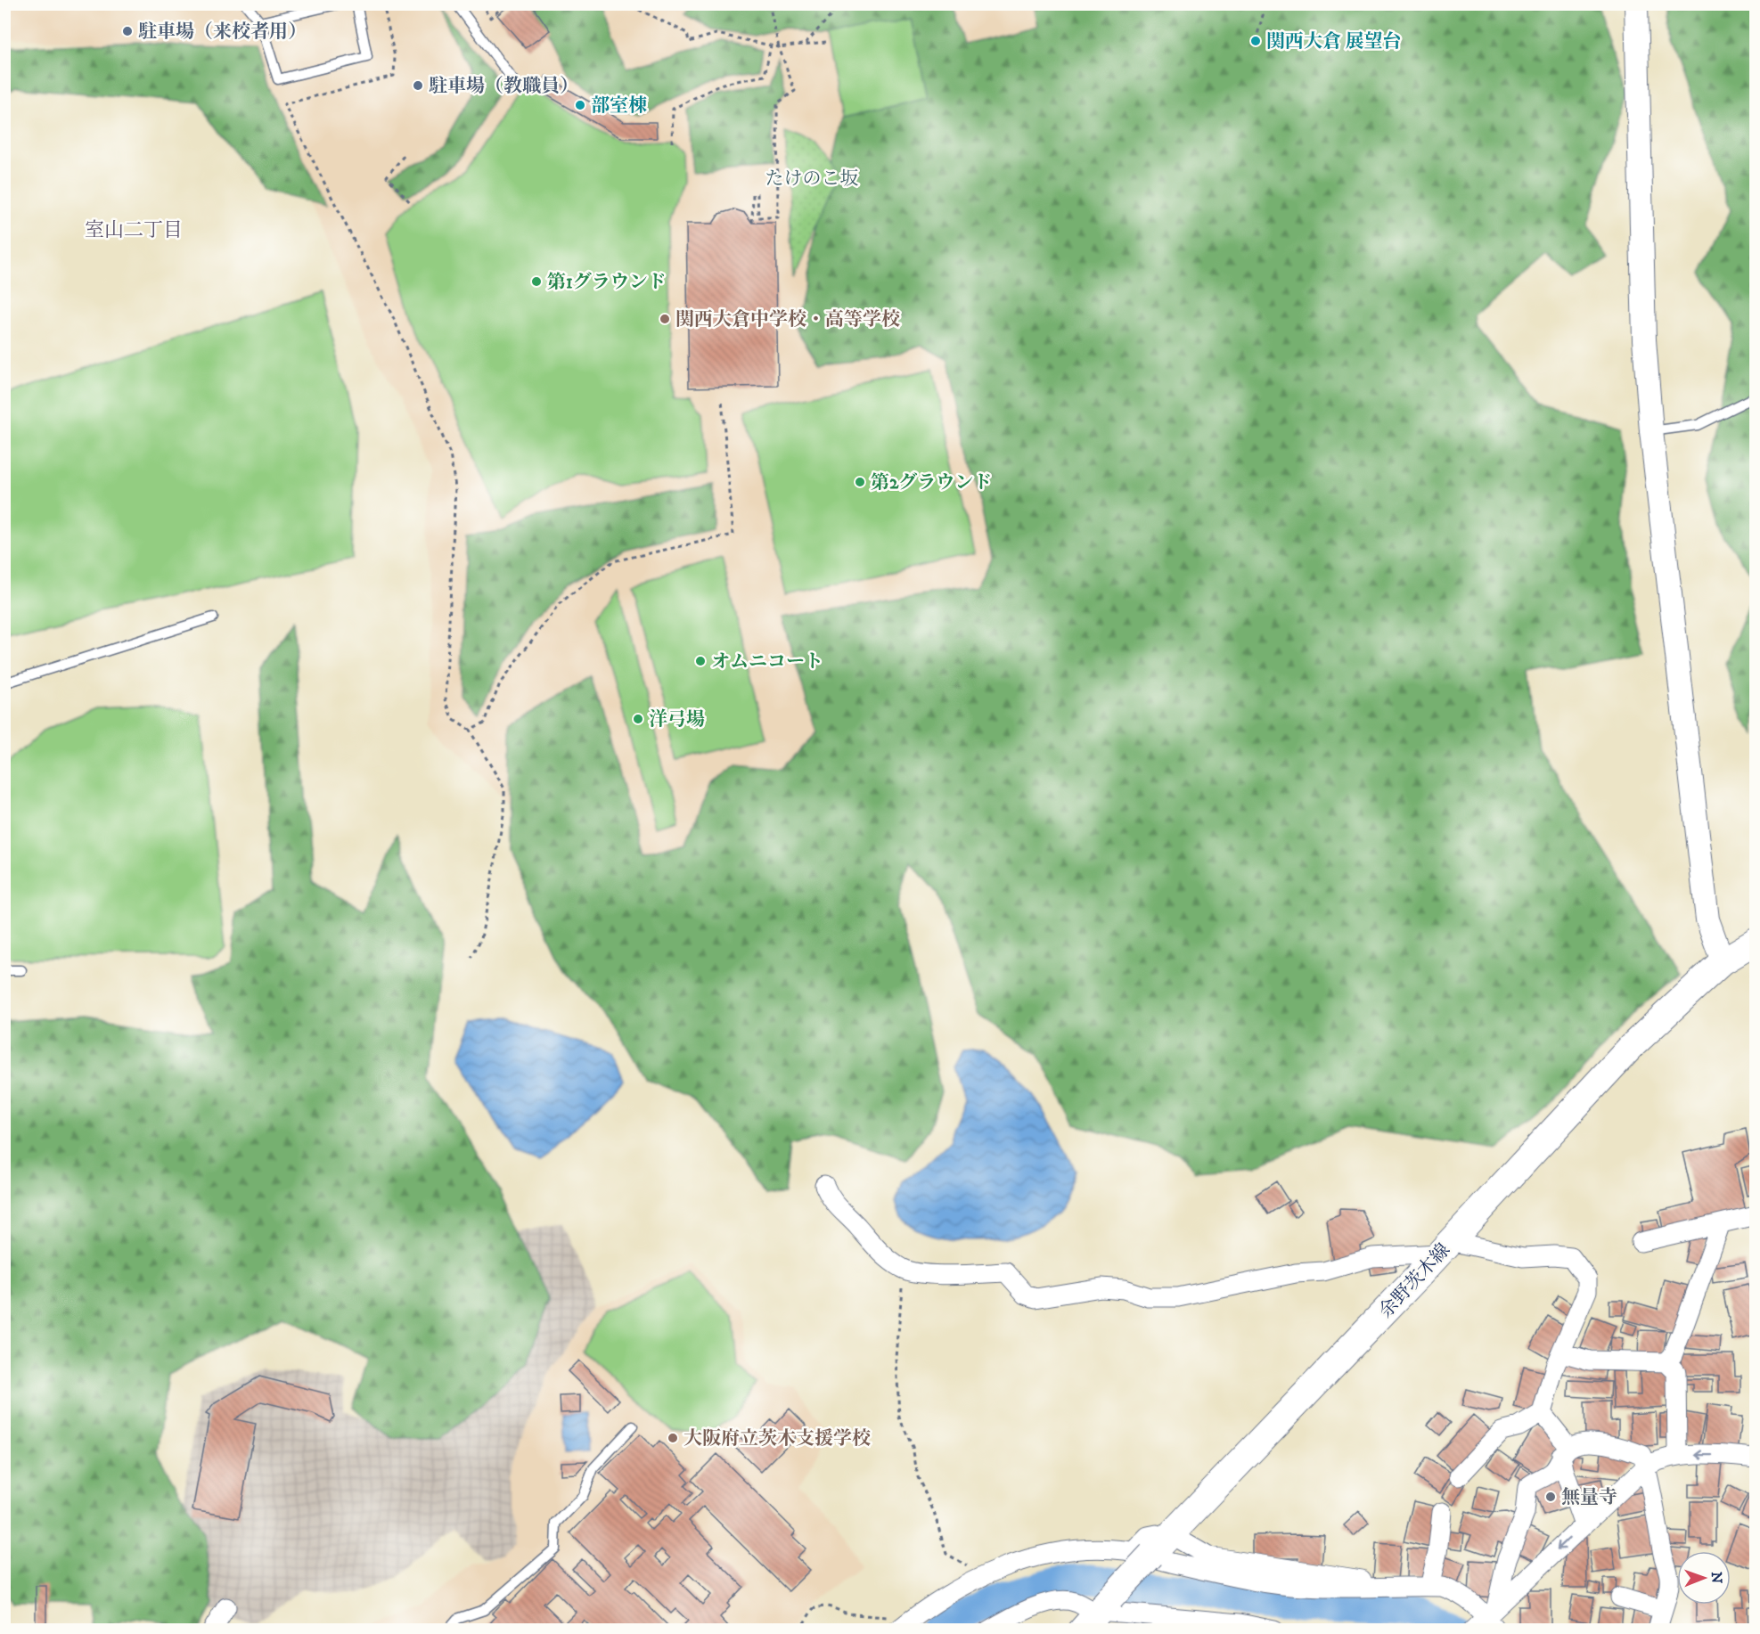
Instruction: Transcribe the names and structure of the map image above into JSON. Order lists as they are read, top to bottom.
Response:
{
  "streets": {
    "main road": ["余野茨木線"]
  },
  "districts": ["室山二丁目"],
  "parks": ["たけのこ坂"],
  "places": [
    "駐車場（来校者用）",
    "関西大倉 展望台",
    "駐車場（教職員）",
    "部室棟",
    "第1グラウンド",
    "関西大倉中学校・高等学校",
    "第2グラウンド",
    "オムニコート",
    "洋弓場",
    "大阪府立茨木支援学校",
    "無量寺"
  ],
  "north": "right"
}
